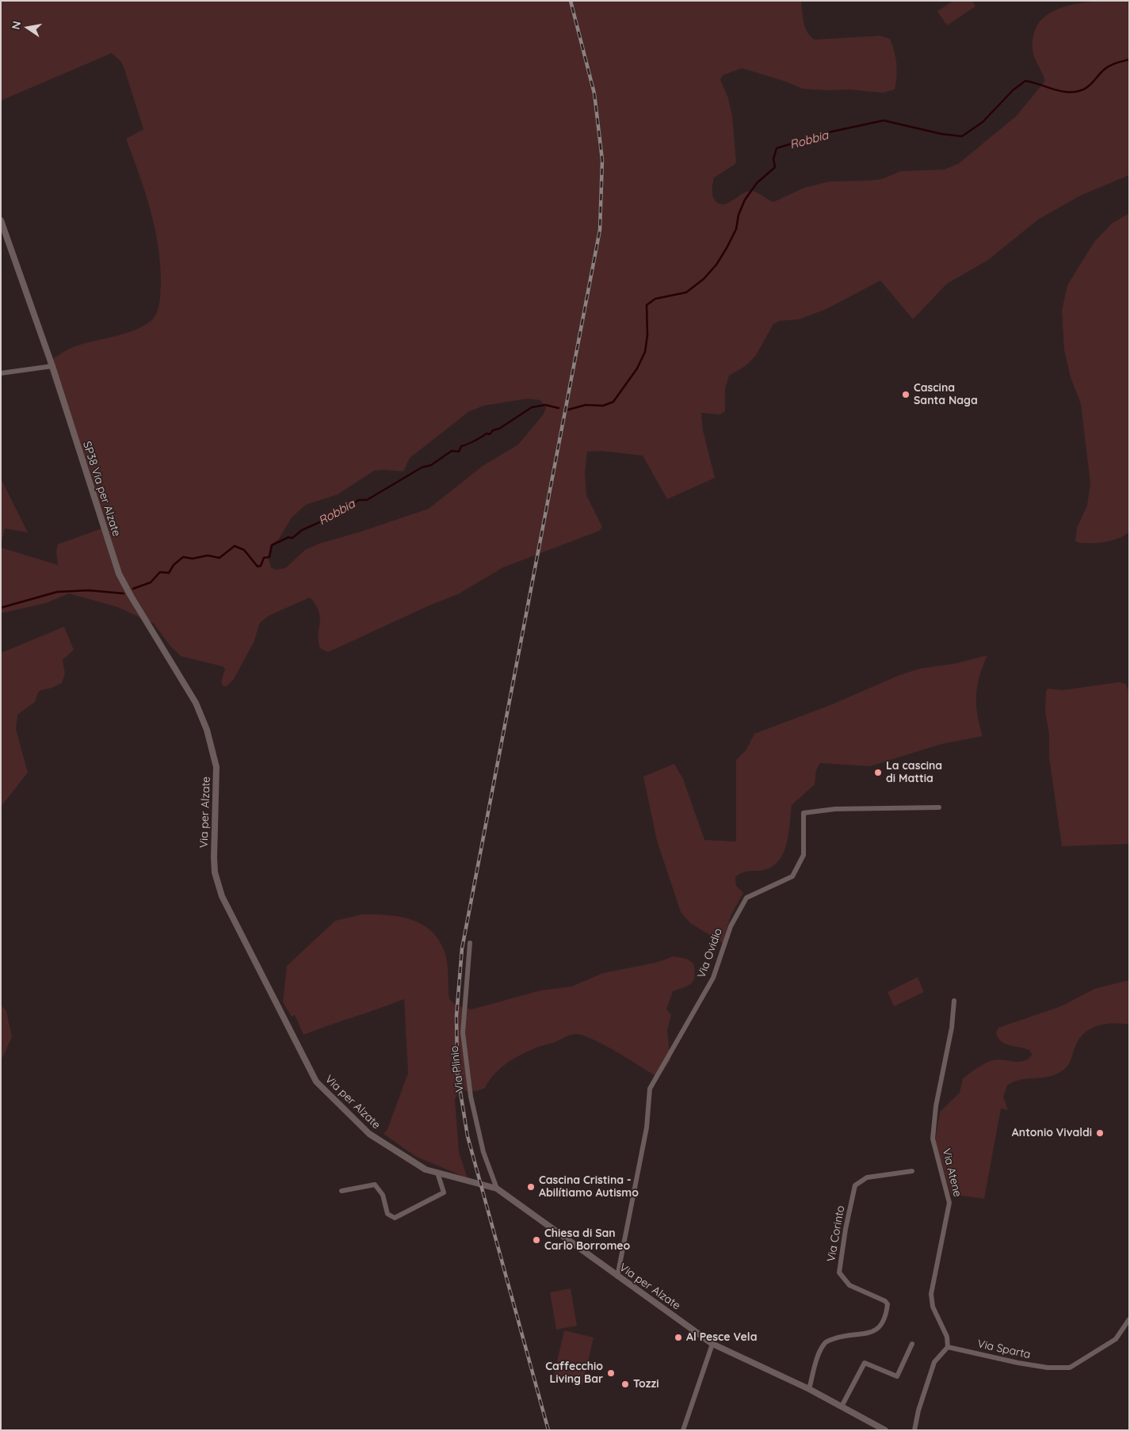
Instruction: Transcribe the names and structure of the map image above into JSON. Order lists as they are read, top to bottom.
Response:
{
  "streets": {
    "street": [
      "SP38 Via per Alzate",
      "Via per Alzate",
      "Via Ovidio",
      "Via Plinio",
      "Via Atene",
      "Via Corinto",
      "Via Sparta"
    ]
  },
  "crossings": [
    ["SP38 Via per Alzate", "Via per Alzate"],
    ["Via per Alzate", "Via Ovidio"],
    ["Via per Alzate", "Via Plinio"],
    ["Via per Alzate", "Via Corinto"],
    ["Via Atene", "Via Sparta"]
  ],
  "water": ["Robbia"],
  "places": [
    "Cascina Santa Naga",
    "La cascina di Mattia",
    "Antonio Vivaldi",
    "Cascina Cristina - Abilítiamo Autismo",
    "Chiesa di San Carlo Borromeo",
    "Al Pesce Vela",
    "Caffecchio Living Bar",
    "Tozzi"
  ],
  "north": "left"
}
